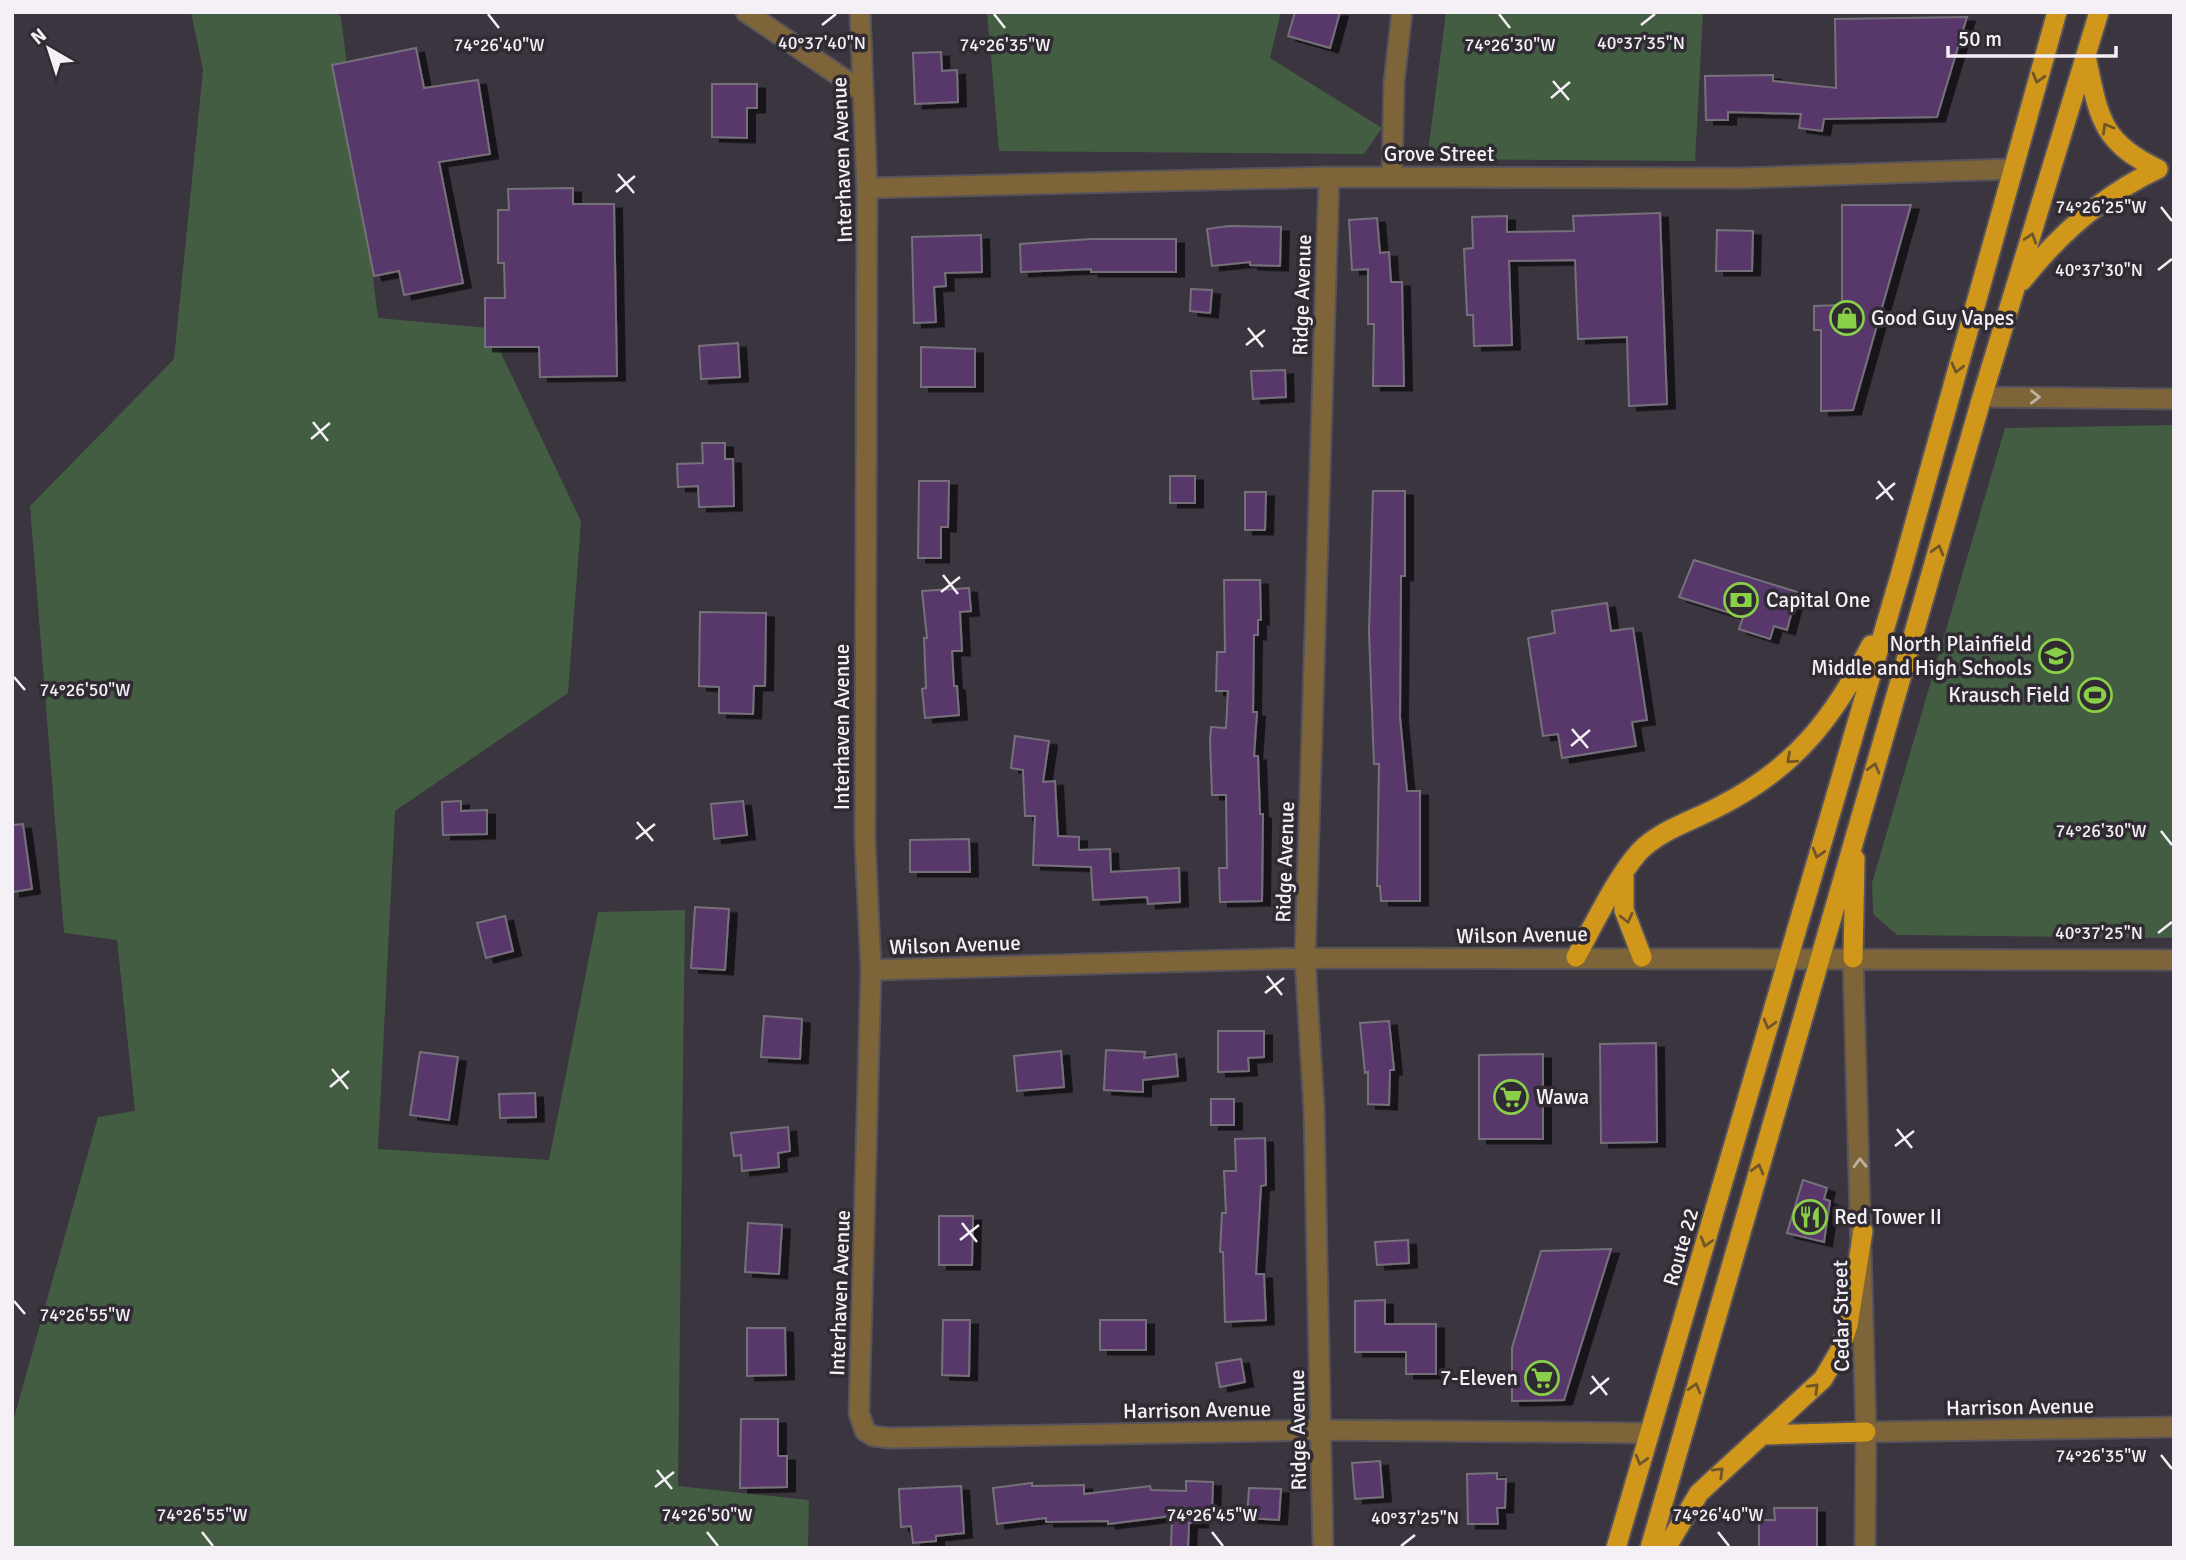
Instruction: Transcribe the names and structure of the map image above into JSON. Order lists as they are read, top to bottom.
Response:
{
  "streets": {
    "highway": ["Route 22"],
    "street": [
      "Grove Street",
      "Interhaven Avenue",
      "Ridge Avenue",
      "Wilson Avenue",
      "Cedar Street",
      "Harrison Avenue"
    ]
  },
  "crossings": [
    ["Grove Street", "Interhaven Avenue"],
    ["Grove Street", "Ridge Avenue"],
    ["Interhaven Avenue", "Wilson Avenue"],
    ["Interhaven Avenue", "Harrison Avenue"],
    ["Ridge Avenue", "Wilson Avenue"],
    ["Ridge Avenue", "Harrison Avenue"],
    ["Wilson Avenue", "Route 22"],
    ["Wilson Avenue", "Cedar Street"],
    ["Route 22", "Harrison Avenue"],
    ["Cedar Street", "Harrison Avenue"]
  ],
  "one_way": ["Cedar Street"],
  "places": {
    "shop": ["Good Guy Vapes"],
    "bank": ["Capital One"],
    "school or university": ["North Plainfield Middle and High Schools"],
    "sports": ["Krausch Field"],
    "supermarket": ["Wawa", "7-Eleven"],
    "restaurant": ["Red Tower II"]
  },
  "scale_bar": "50 m",
  "north": "top left",
  "coordinates": [
    "40°37'40\"N",
    "40°37'35\"N",
    "74°26'40\"W",
    "74°26'35\"W",
    "74°26'30\"W",
    "74°26'25\"W",
    "40°37'30\"N",
    "74°26'50\"W",
    "40°37'25\"N",
    "74°26'55\"W",
    "74°26'45\"W"
  ]
}
